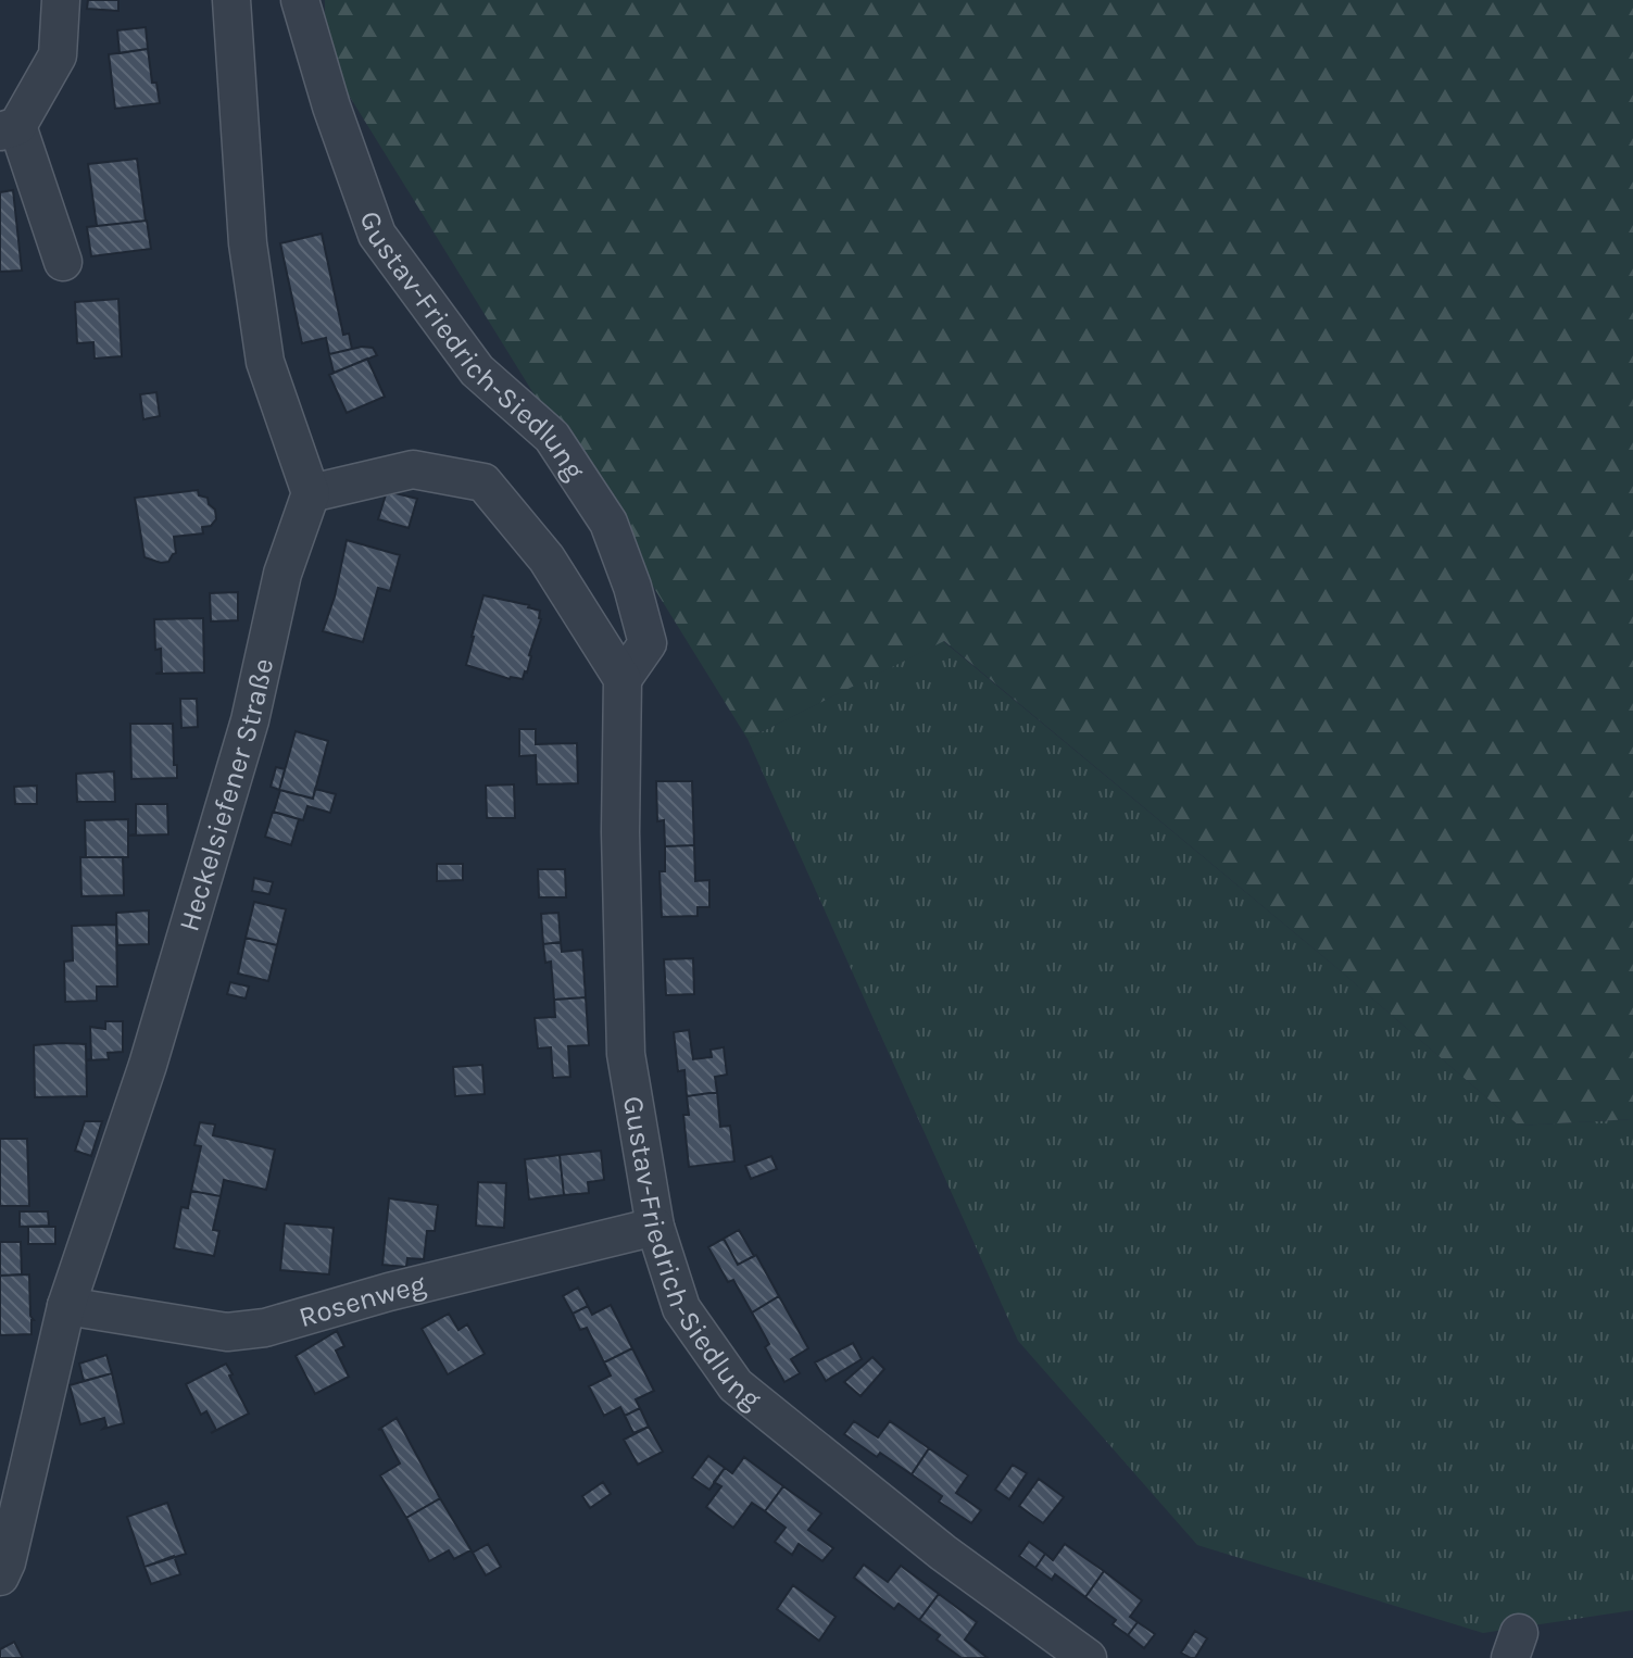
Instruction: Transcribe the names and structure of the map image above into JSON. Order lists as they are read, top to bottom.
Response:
{
  "streets": {
    "street": ["Gustav-Friedrich-Siedlung", "Heckelsiefener Straße", "Rosenweg"]
  },
  "crossings": [
    ["Gustav-Friedrich-Siedlung", "Rosenweg"],
    ["Heckelsiefener Straße", "Rosenweg"]
  ]
}
